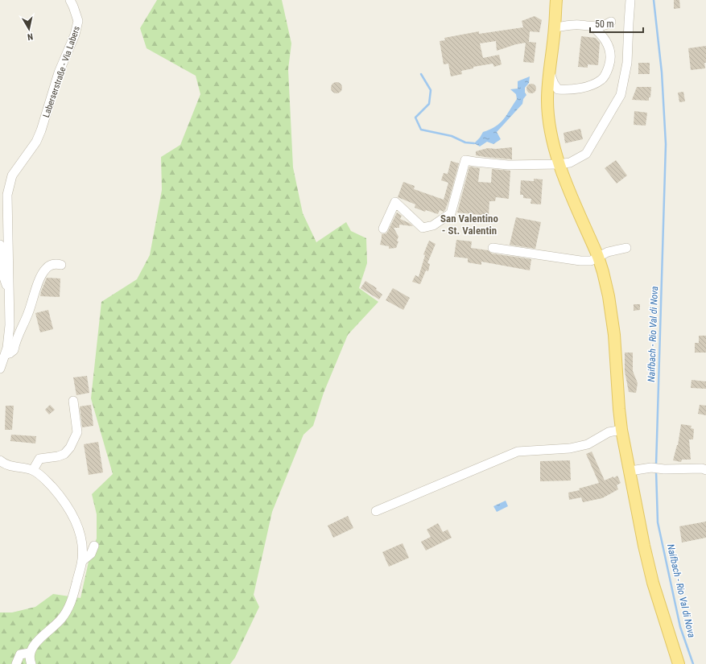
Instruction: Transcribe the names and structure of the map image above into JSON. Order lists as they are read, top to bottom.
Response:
{
  "streets": {
    "street": ["Laberserstraße - Via Labers"]
  },
  "districts": ["San Valentino - St. Valentin"],
  "water": ["Naifbach - Rio Val di Nova"],
  "scale_bar": "50 m",
  "north": "bottom"
}
